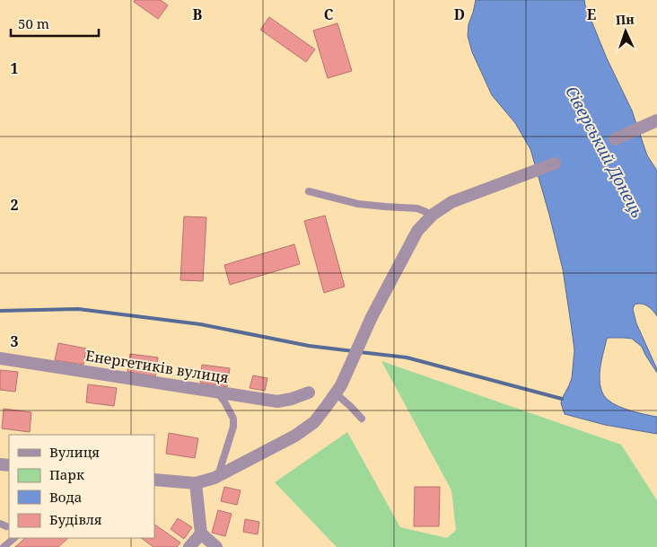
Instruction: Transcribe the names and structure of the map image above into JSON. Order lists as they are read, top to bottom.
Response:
{
  "streets": {
    "street": ["Енергетиків вулиця"]
  },
  "water": ["Сіверський Донець"],
  "legend": [
    "Вулиця",
    "Парк",
    "Вода",
    "Будівля"
  ],
  "scale_bar": "50 m",
  "north": "top",
  "grid": {
    "columns": [
      "B",
      "C",
      "D",
      "E"
    ],
    "rows": ["1", "2", "3"]
  }
}
